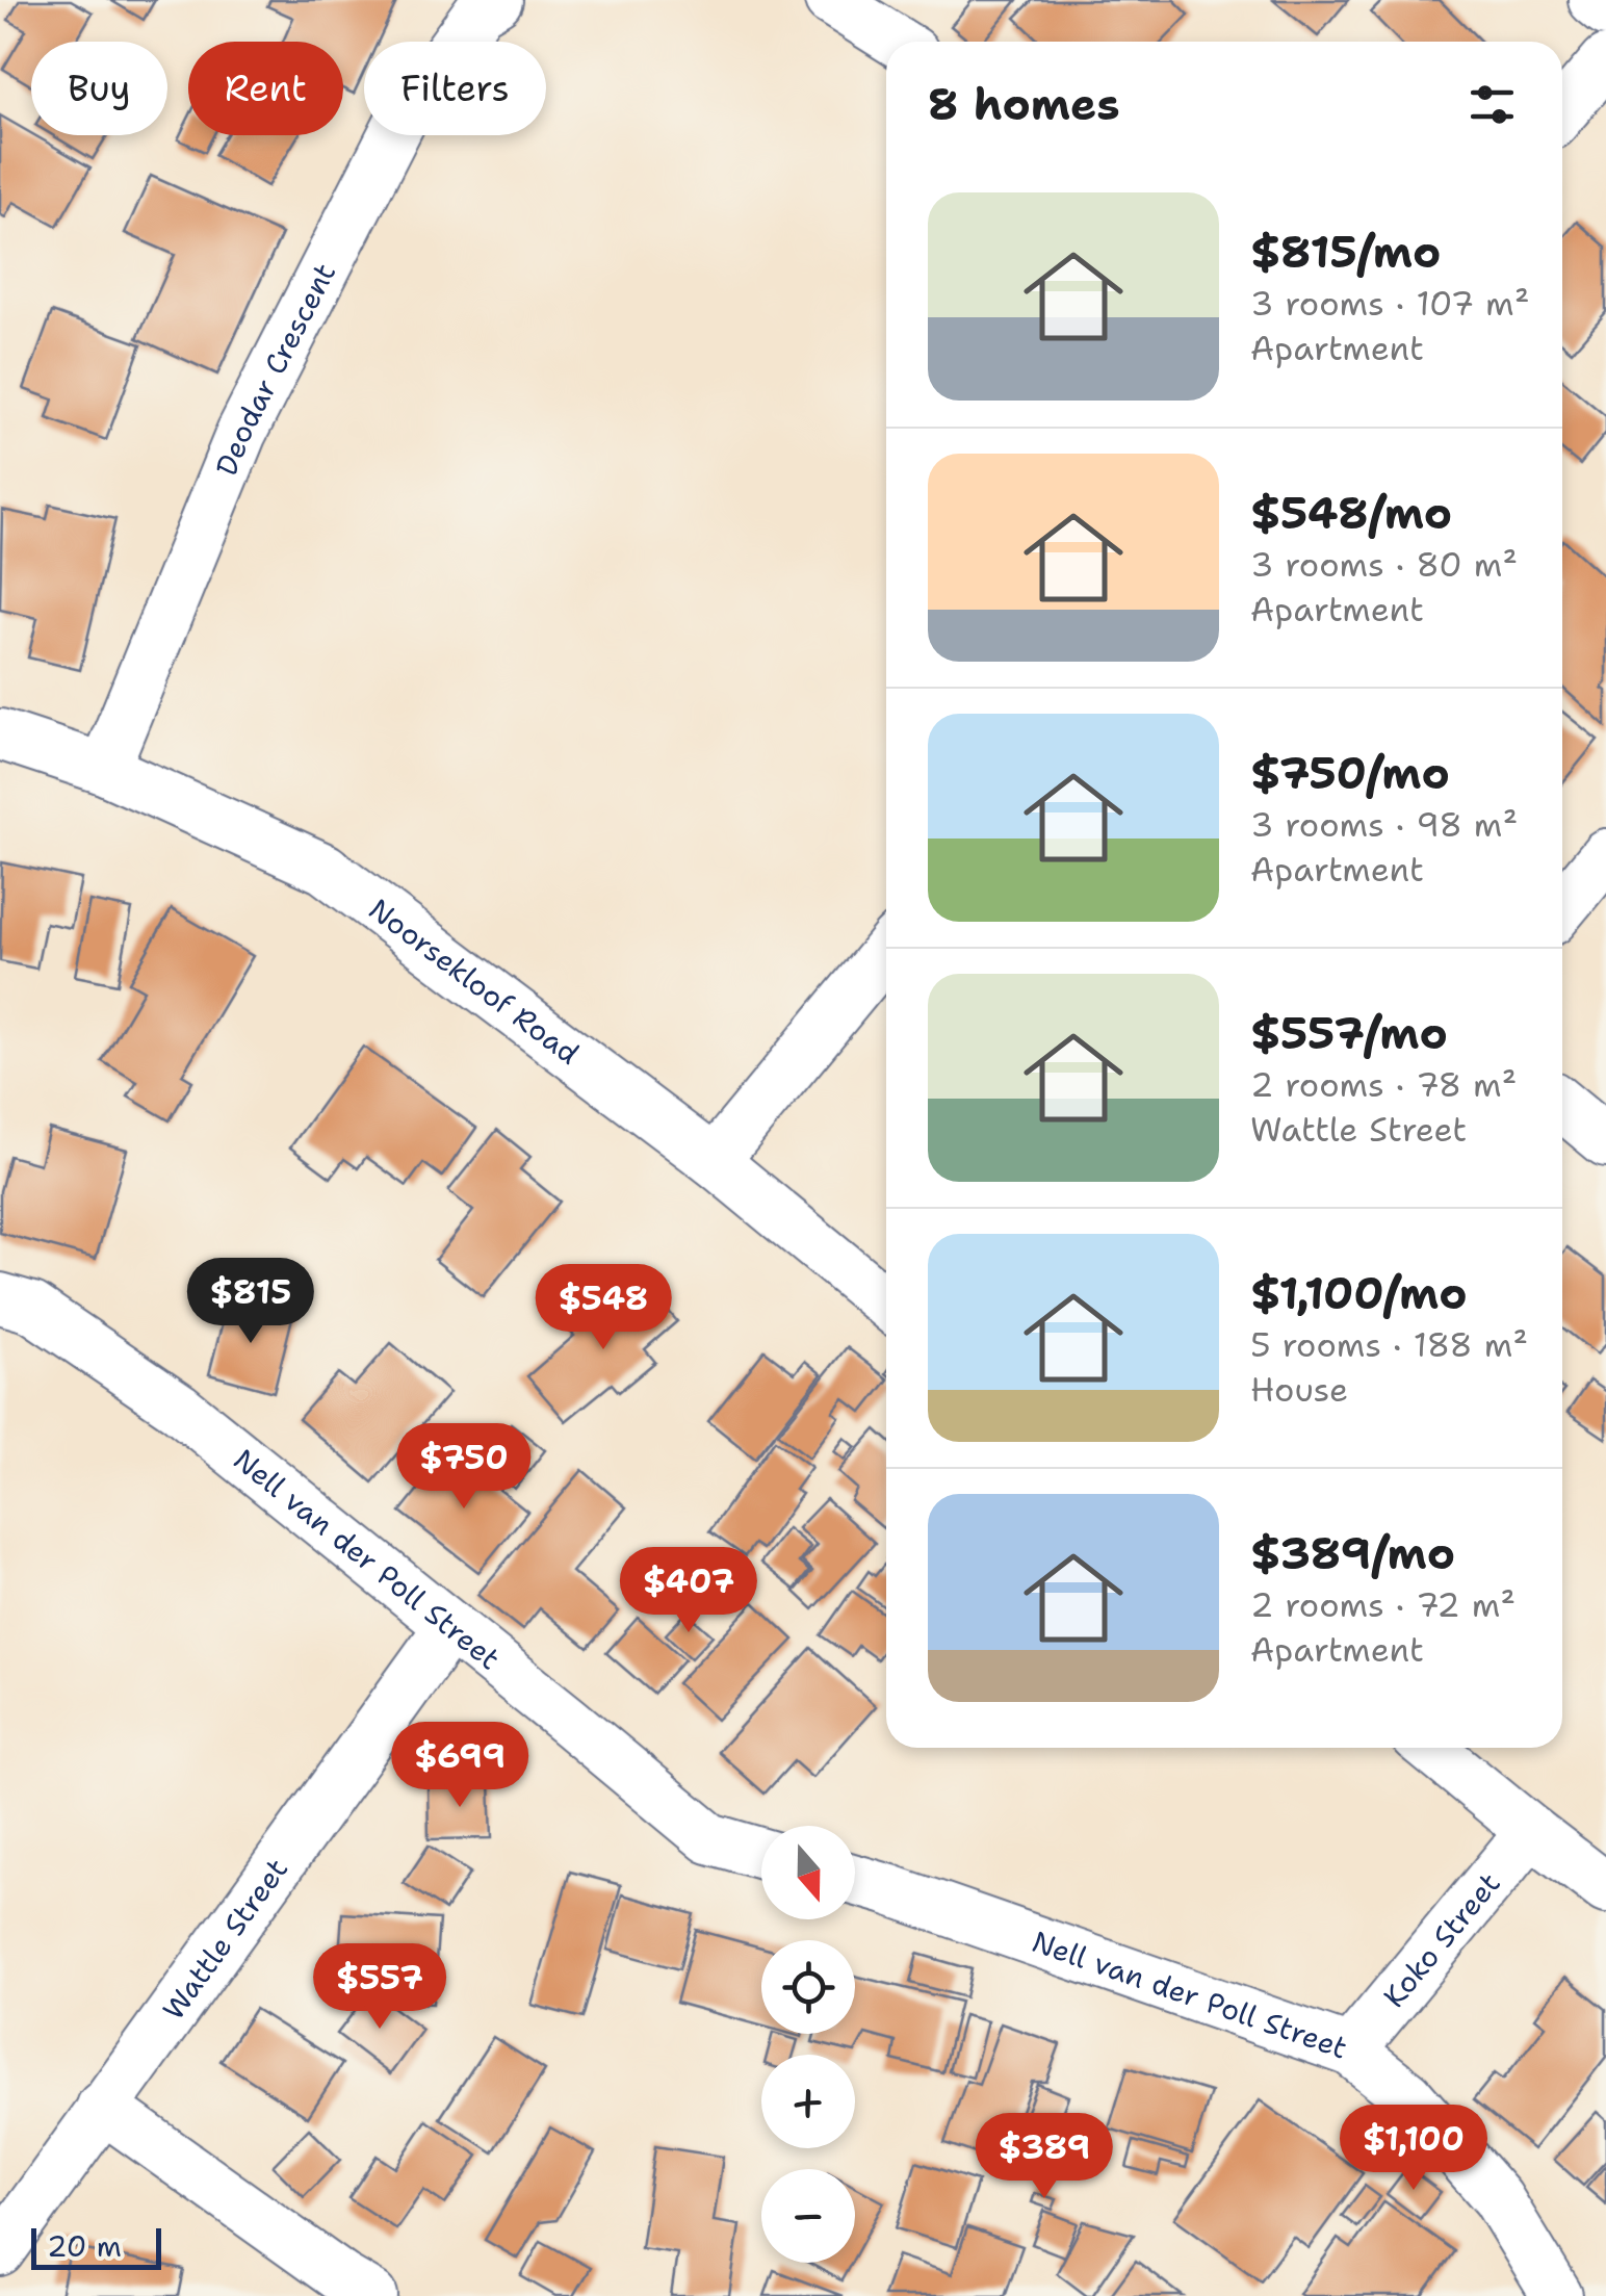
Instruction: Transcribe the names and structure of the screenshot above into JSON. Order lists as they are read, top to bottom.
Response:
{
  "streets": {
    "street": [
      "Deodar Crescent",
      "Noorsekloof Road",
      "Nell van der Poll Street",
      "Wattle Street",
      "Koko Street"
    ]
  },
  "crossings": [
    ["Deodar Crescent", "Noorsekloof Road"],
    ["Nell van der Poll Street", "Wattle Street"],
    ["Nell van der Poll Street", "Koko Street"]
  ],
  "scale_bar": "20 m",
  "north": "bottom",
  "page": {
    "chip": ["Buy", "Rent", "Filters"],
    "heading": "8 homes",
    "list": [
      {
        "name": "$815/mo",
        "note": "3 rooms · 107 m² · Apartment"
      },
      {
        "name": "$548/mo",
        "note": "3 rooms · 80 m² · Apartment"
      },
      {
        "name": "$750/mo",
        "note": "3 rooms · 98 m² · Apartment"
      },
      {
        "name": "$557/mo",
        "note": "2 rooms · 78 m² · Wattle Street"
      },
      {
        "name": "$1,100/mo",
        "note": "5 rooms · 188 m² · House"
      },
      {
        "name": "$389/mo",
        "note": "2 rooms · 72 m² · Apartment"
      }
    ],
    "price": [
      "$815",
      "$548",
      "$750",
      "$407",
      "$699",
      "$557",
      "$1,100",
      "$389"
    ],
    "map_buttons": ["+", "−"],
    "scale": "20 m"
  }
}
